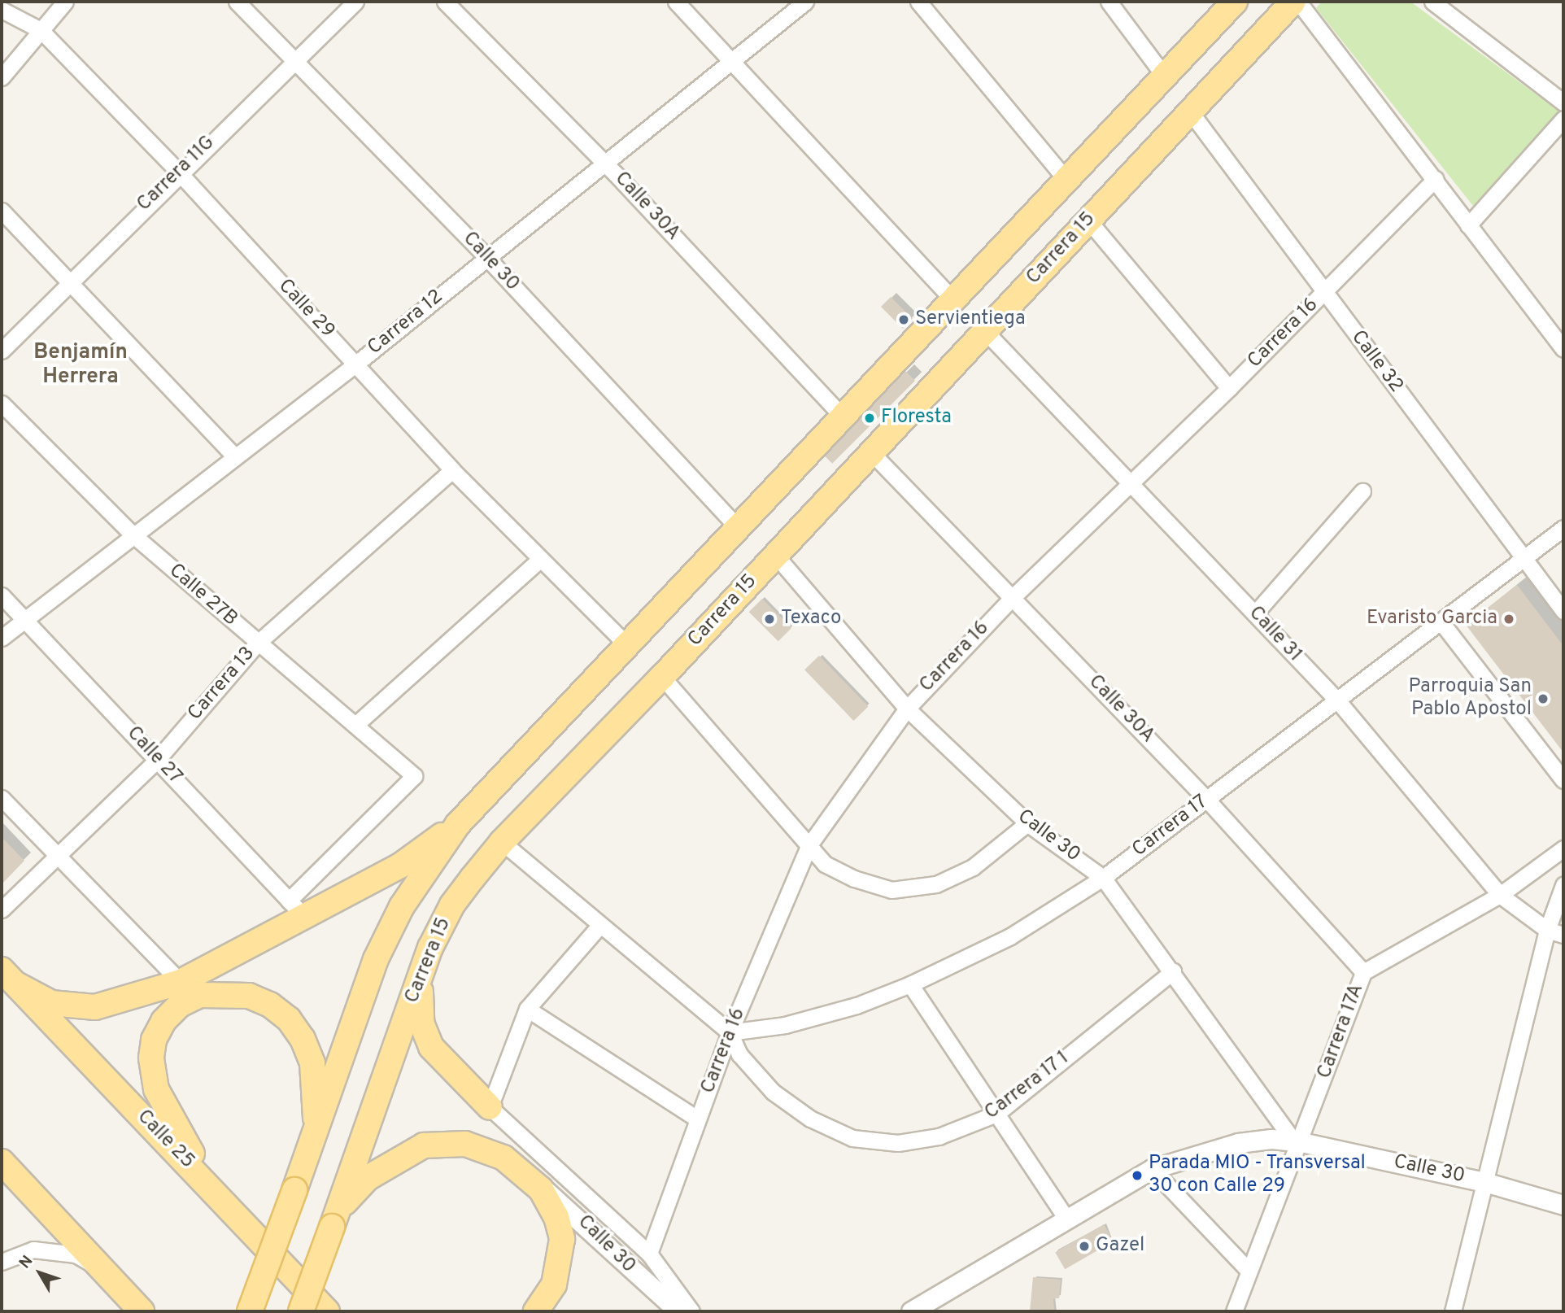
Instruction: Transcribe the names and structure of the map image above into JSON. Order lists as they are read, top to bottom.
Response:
{
  "streets": {
    "main road": ["Carrera 15", "Calle 25"],
    "street": [
      "Carrera 11G",
      "Calle 30A",
      "Calle 30",
      "Calle 29",
      "Carrera 12",
      "Carrera 16",
      "Calle 32",
      "Calle 27B",
      "Calle 31",
      "Carrera 13",
      "Calle 27",
      "Carrera 17",
      "Carrera 17A",
      "Carrera 17 1"
    ]
  },
  "crossings": [
    ["Carrera 11G", "Calle 30"],
    ["Carrera 11G", "Calle 29"],
    ["Calle 30A", "Carrera 15"],
    ["Calle 30A", "Carrera 12"],
    ["Calle 30A", "Carrera 16"],
    ["Calle 30A", "Carrera 17"],
    ["Calle 30A", "Carrera 17A"],
    ["Carrera 15", "Calle 30"],
    ["Carrera 15", "Calle 32"],
    ["Carrera 15", "Calle 31"],
    ["Calle 30", "Carrera 12"],
    ["Calle 30", "Carrera 16"],
    ["Calle 30", "Carrera 17"],
    ["Calle 30", "Carrera 17A"],
    ["Calle 30", "Carrera 17 1"],
    ["Calle 29", "Carrera 12"],
    ["Calle 29", "Carrera 13"],
    ["Carrera 12", "Calle 27B"],
    ["Carrera 12", "Calle 27"],
    ["Carrera 16", "Calle 32"],
    ["Carrera 16", "Calle 31"],
    ["Carrera 16", "Carrera 17"],
    ["Carrera 16", "Carrera 17 1"],
    ["Calle 32", "Carrera 17"],
    ["Calle 27B", "Carrera 13"],
    ["Calle 27B", "Calle 27"],
    ["Calle 31", "Carrera 17"],
    ["Calle 31", "Carrera 17A"],
    ["Carrera 13", "Calle 27"],
    ["Carrera 17", "Carrera 17 1"]
  ],
  "districts": ["Benjamín Herrera"],
  "places": [
    "Servientiega",
    "Floresta",
    "Texaco",
    "Evaristo Garcia",
    "Parroquia San Pablo Apostol",
    "Parada MIO - Transversal 30 con Calle 29",
    "Gazel"
  ],
  "north": "top left"
}
